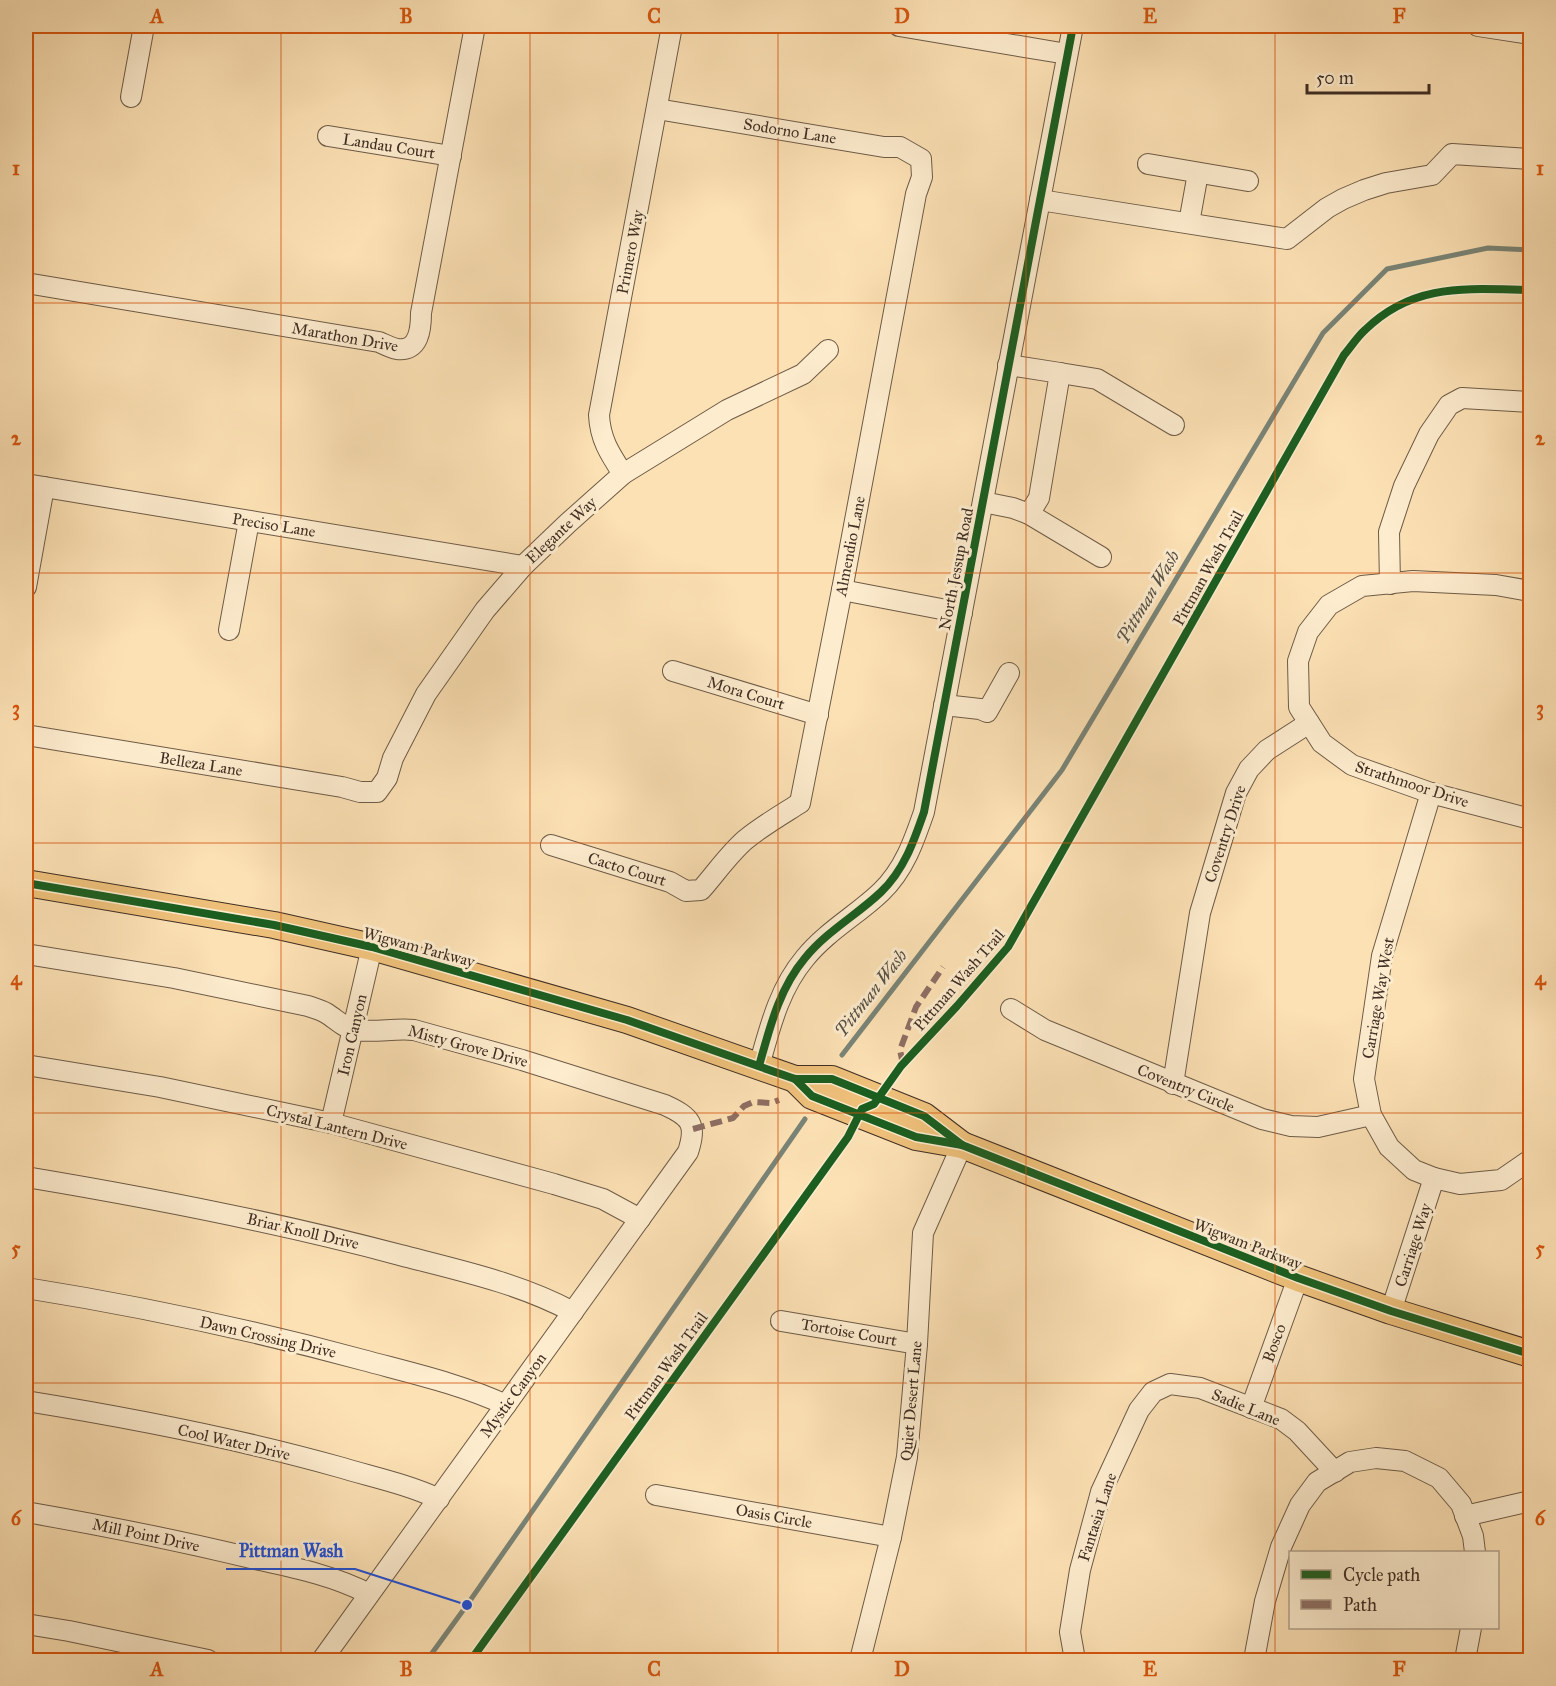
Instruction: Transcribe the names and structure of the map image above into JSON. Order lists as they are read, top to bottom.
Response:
{
  "streets": {
    "main road": ["Wigwam Parkway"],
    "street": [
      "Sodorno Lane",
      "Landau Court",
      "Primero Way",
      "Marathon Drive",
      "Preciso Lane",
      "Elegante Way",
      "Almendio Lane",
      "North Jessup Road",
      "Mora Court",
      "Belleza Lane",
      "Strathmoor Drive",
      "Coventry Drive",
      "Cacto Court",
      "Carriage Way West",
      "Iron Canyon",
      "Misty Grove Drive",
      "Coventry Circle",
      "Crystal Lantern Drive",
      "Briar Knoll Drive",
      "Carriage Way",
      "Tortoise Court",
      "Dawn Crossing Drive",
      "Bosco",
      "Mystic Canyon",
      "Quiet Desert Lane",
      "Sadie Lane",
      "Cool Water Drive",
      "Oasis Circle",
      "Fantasia Lane",
      "Mill Point Drive"
    ],
    "cycle path": ["Pittman Wash Trail"]
  },
  "crossings": [
    ["Sodorno Lane", "Primero Way"],
    ["Sodorno Lane", "Almendio Lane"],
    ["Landau Court", "Marathon Drive"],
    ["Primero Way", "Elegante Way"],
    ["Preciso Lane", "Elegante Way"],
    ["Elegante Way", "Belleza Lane"],
    ["Almendio Lane", "Mora Court"],
    ["Almendio Lane", "Cacto Court"],
    ["North Jessup Road", "Wigwam Parkway"],
    ["Strathmoor Drive", "Coventry Drive"],
    ["Strathmoor Drive", "Carriage Way West"],
    ["Coventry Drive", "Coventry Circle"],
    ["Wigwam Parkway", "Iron Canyon"],
    ["Wigwam Parkway", "Carriage Way"],
    ["Wigwam Parkway", "Bosco"],
    ["Wigwam Parkway", "Quiet Desert Lane"],
    ["Carriage Way West", "Coventry Circle"],
    ["Carriage Way West", "Carriage Way"],
    ["Iron Canyon", "Misty Grove Drive"],
    ["Iron Canyon", "Crystal Lantern Drive"],
    ["Misty Grove Drive", "Mystic Canyon"],
    ["Crystal Lantern Drive", "Mystic Canyon"],
    ["Briar Knoll Drive", "Mystic Canyon"],
    ["Tortoise Court", "Quiet Desert Lane"],
    ["Dawn Crossing Drive", "Mystic Canyon"],
    ["Bosco", "Sadie Lane"],
    ["Mystic Canyon", "Cool Water Drive"],
    ["Mystic Canyon", "Mill Point Drive"],
    ["Quiet Desert Lane", "Oasis Circle"],
    ["Sadie Lane", "Fantasia Lane"]
  ],
  "water": ["Pittman Wash"],
  "places": ["Pittman Wash"],
  "legend": ["Cycle path", "Path"],
  "scale_bar": "50 m",
  "grid": {
    "columns": [
      "A",
      "B",
      "C",
      "D",
      "E",
      "F"
    ],
    "rows": [
      "1",
      "2",
      "3",
      "4",
      "5",
      "6"
    ]
  }
}
